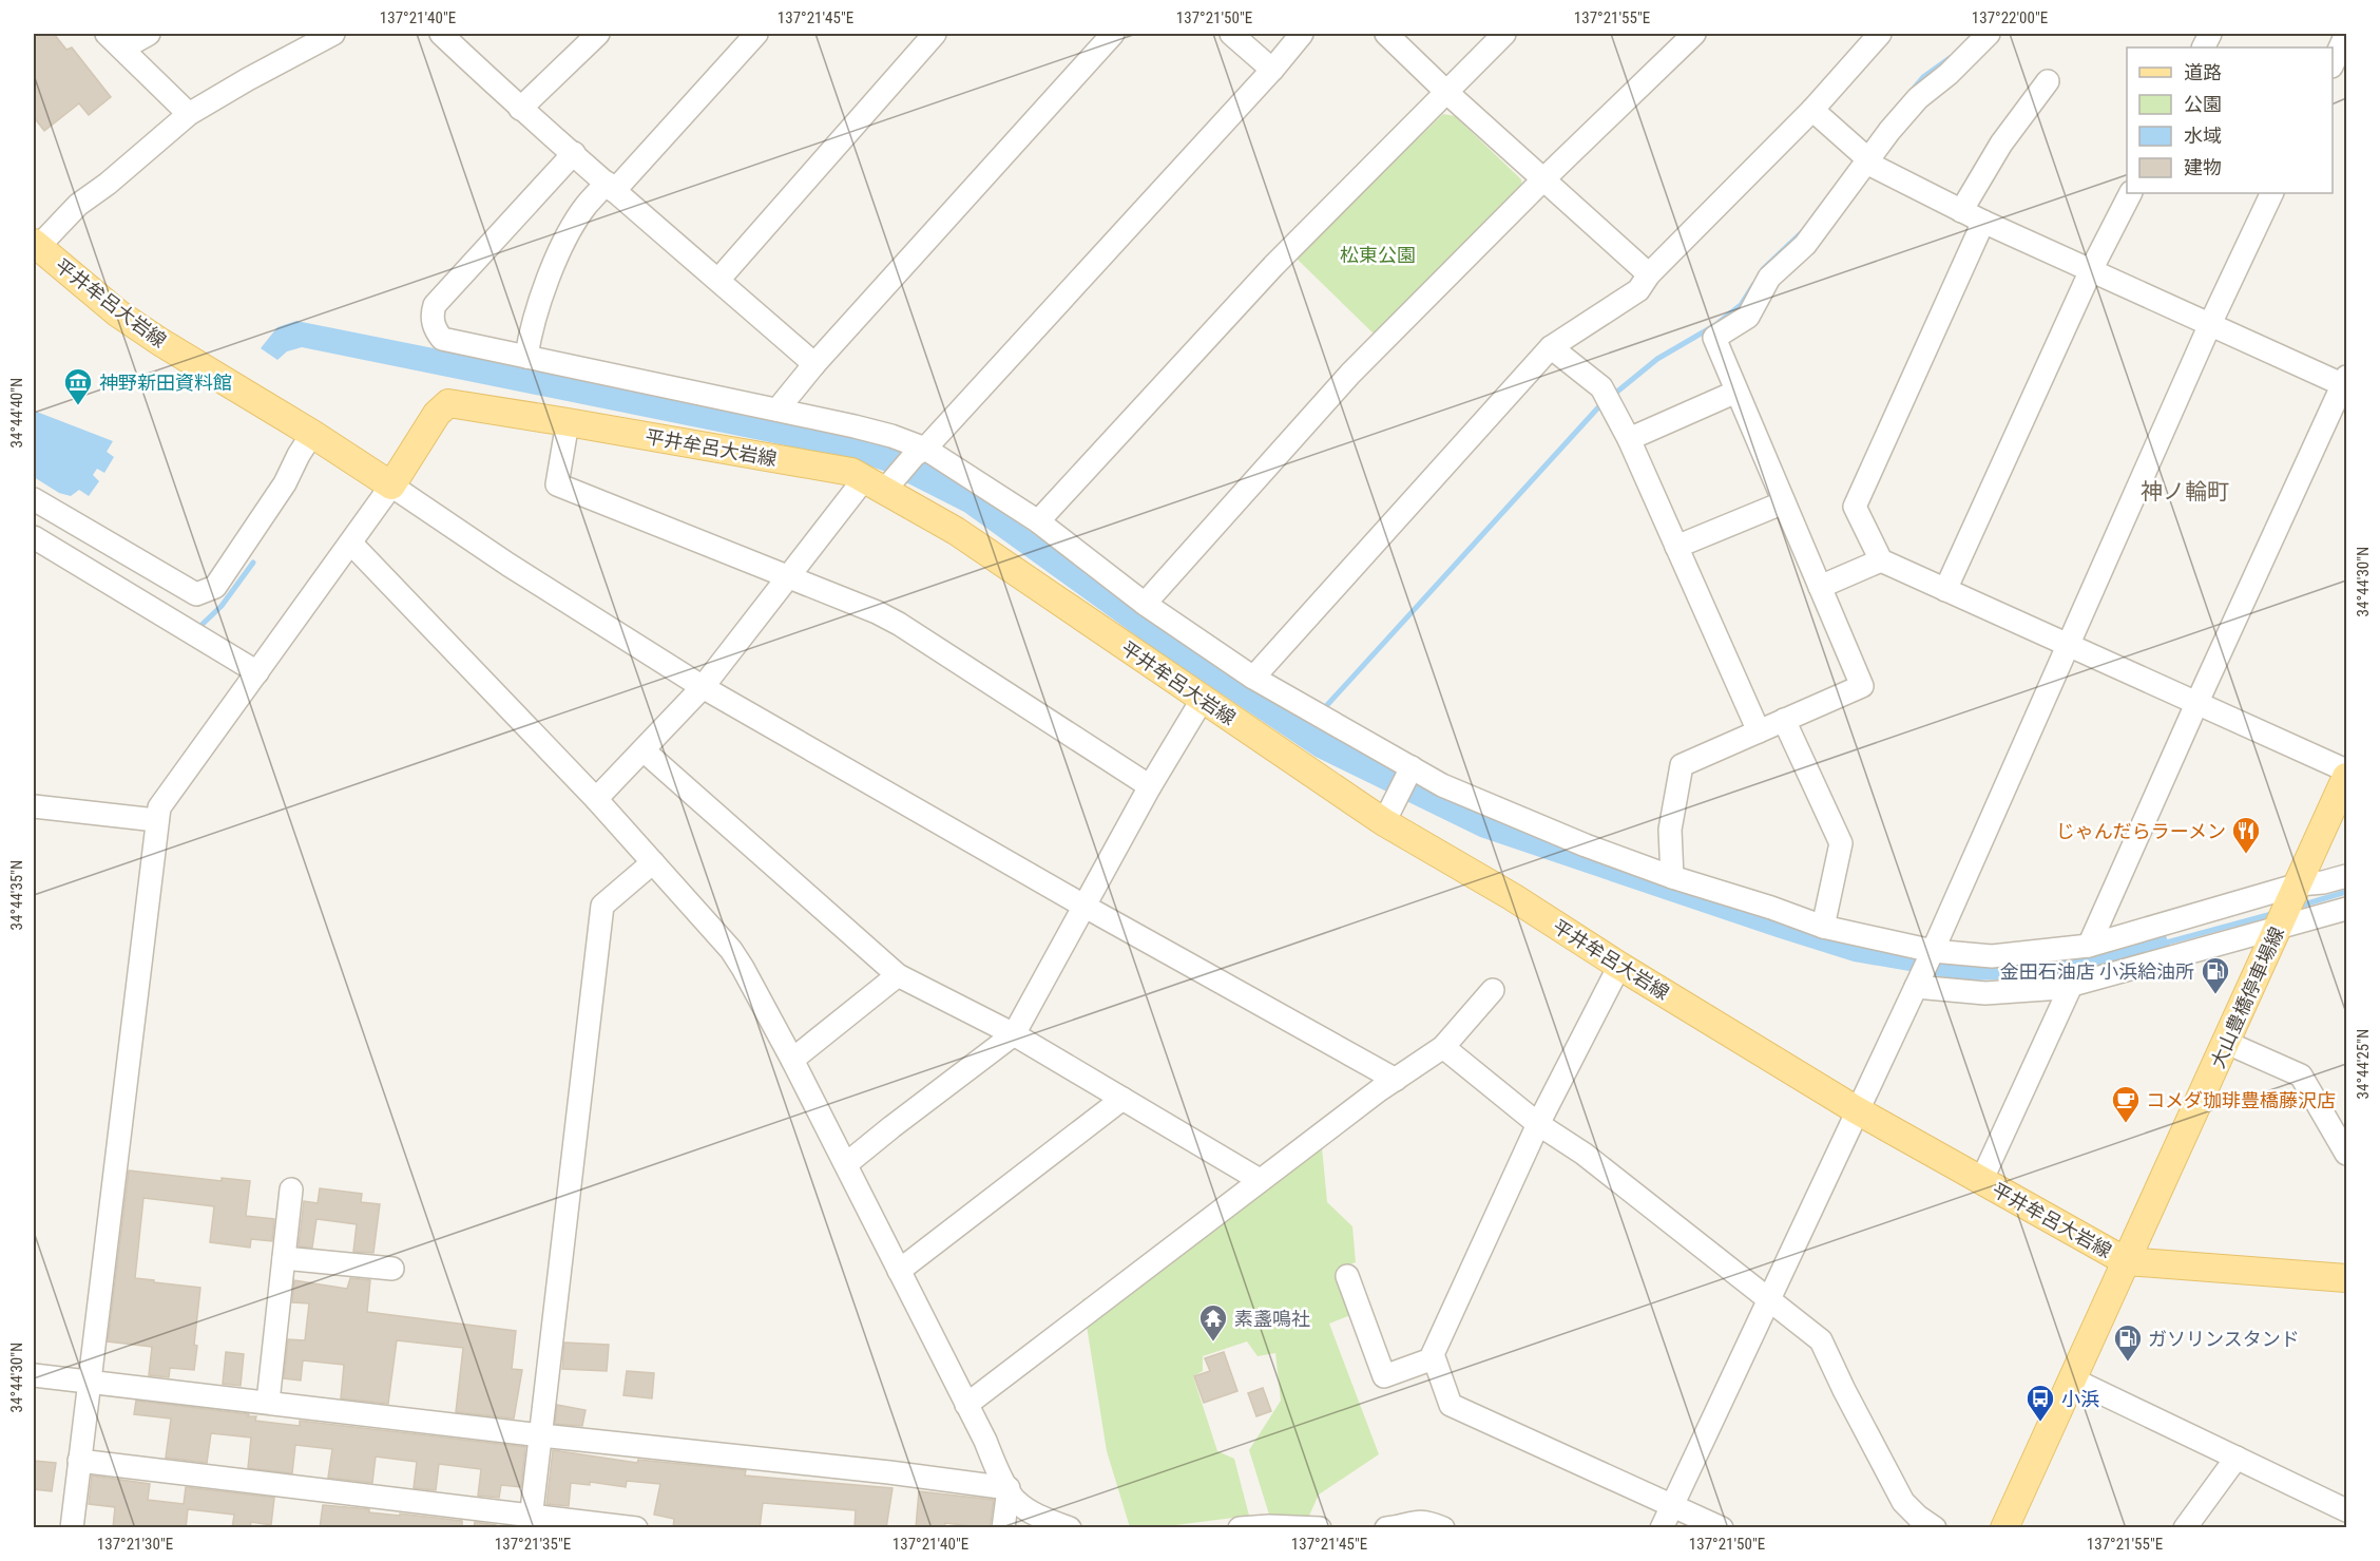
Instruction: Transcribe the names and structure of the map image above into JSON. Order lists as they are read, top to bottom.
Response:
{
  "streets": {
    "main road": ["平井牟呂大岩線", "大山豊橋停車場線"]
  },
  "crossings": [
    ["平井牟呂大岩線", "大山豊橋停車場線"]
  ],
  "districts": ["神ノ輪町"],
  "parks": ["松東公園"],
  "places": {
    "museum": ["神野新田資料館"],
    "restaurant": ["じゃんだらラーメン"],
    "fuel station": ["金田石油店 小浜給油所", "ガソリンスタンド"],
    "cafe": ["コメダ珈琲豊橋藤沢店"],
    "temple": ["素盞鳴社"],
    "bus stop": ["小浜"]
  },
  "legend": [
    "道路",
    "公園",
    "水域",
    "建物"
  ],
  "coordinates": [
    "137°21'40\"E",
    "137°21'45\"E",
    "137°21'50\"E",
    "137°21'55\"E",
    "137°22'00\"E",
    "34°44'40\"N",
    "34°44'30\"N",
    "34°44'35\"N",
    "34°44'25\"N",
    "137°21'30\"E",
    "137°21'35\"E"
  ]
}
